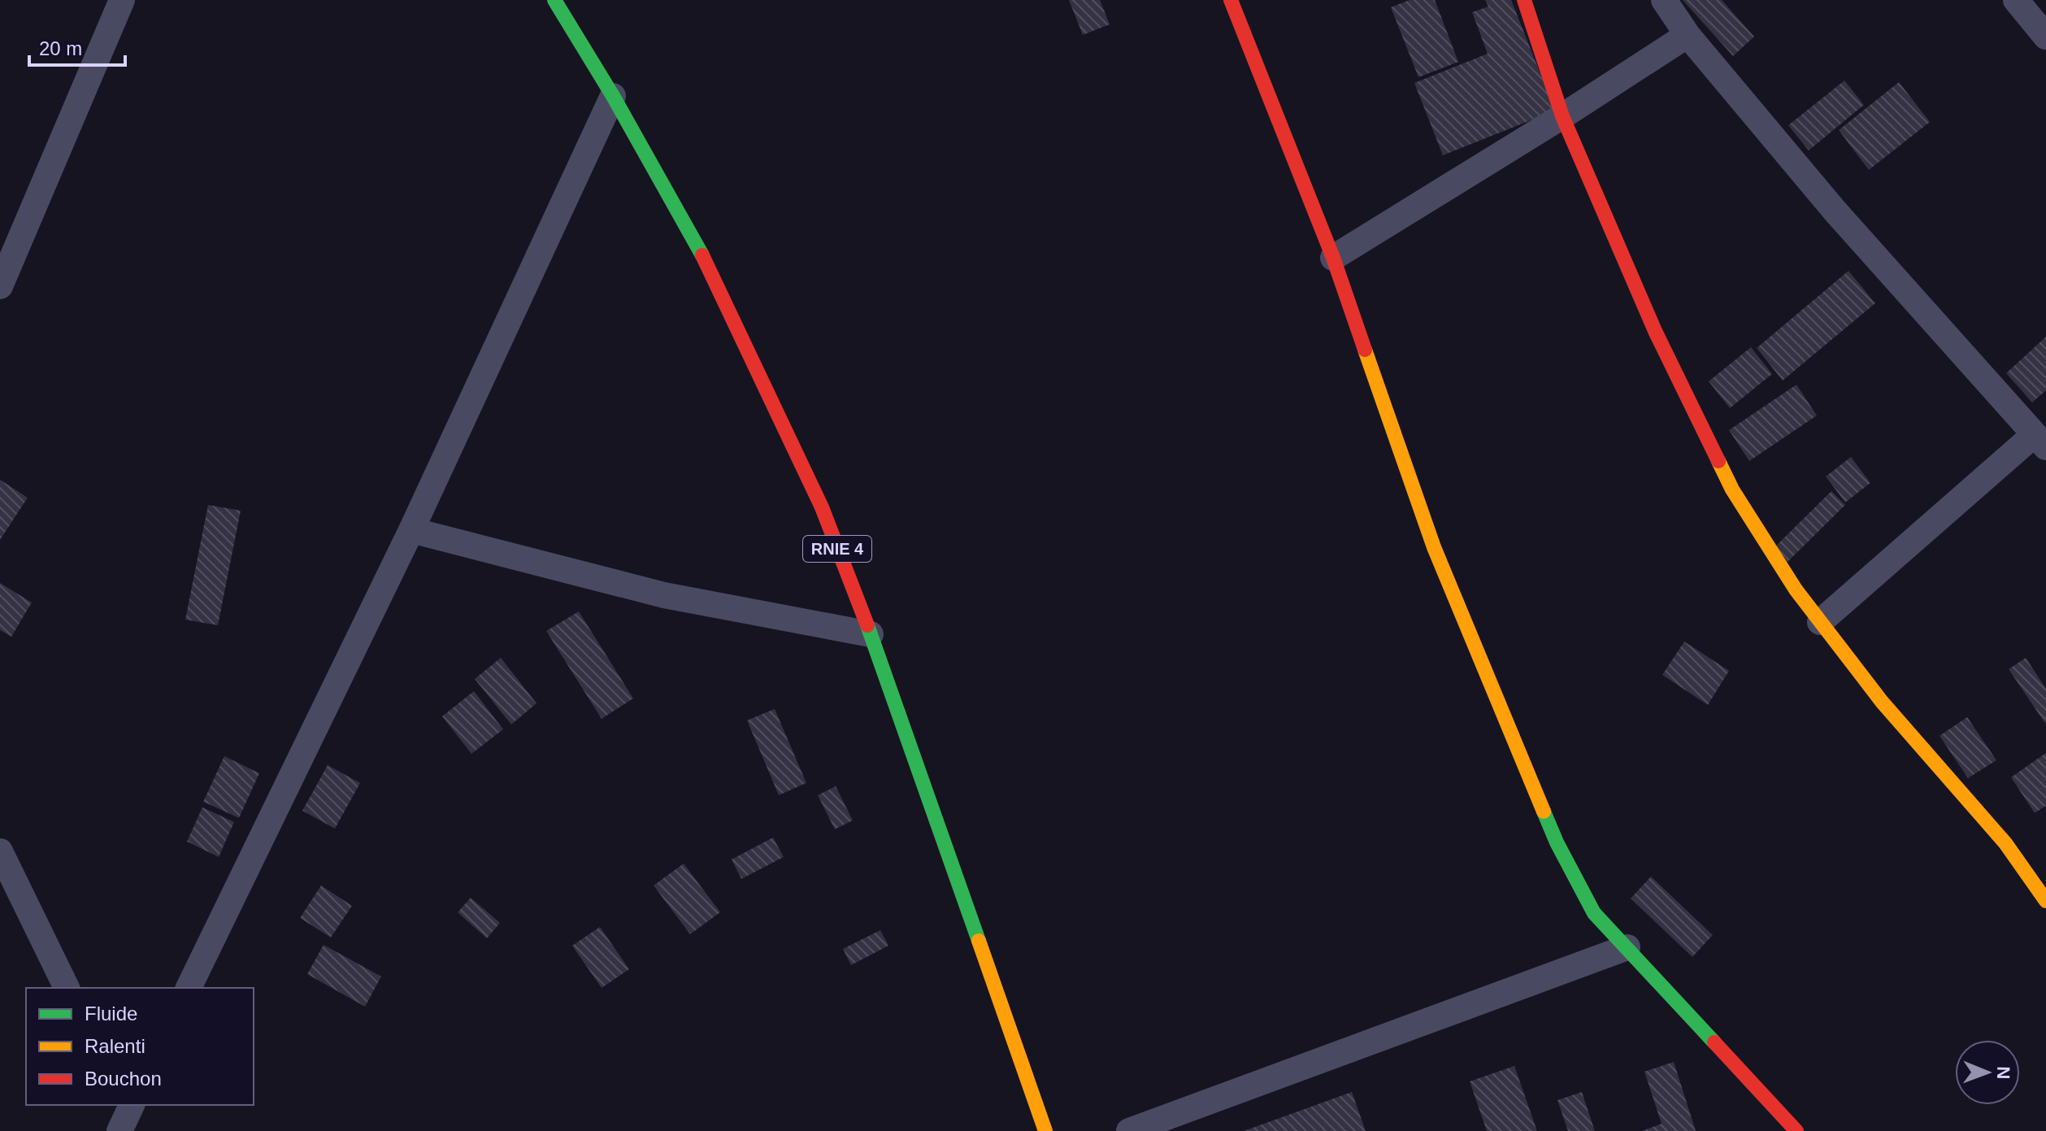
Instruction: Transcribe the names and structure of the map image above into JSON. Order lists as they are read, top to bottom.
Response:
{
  "streets": {
    "street": ["RNIE 4"]
  },
  "legend": ["Fluide", "Ralenti", "Bouchon"],
  "scale_bar": "20 m",
  "north": "right"
}
